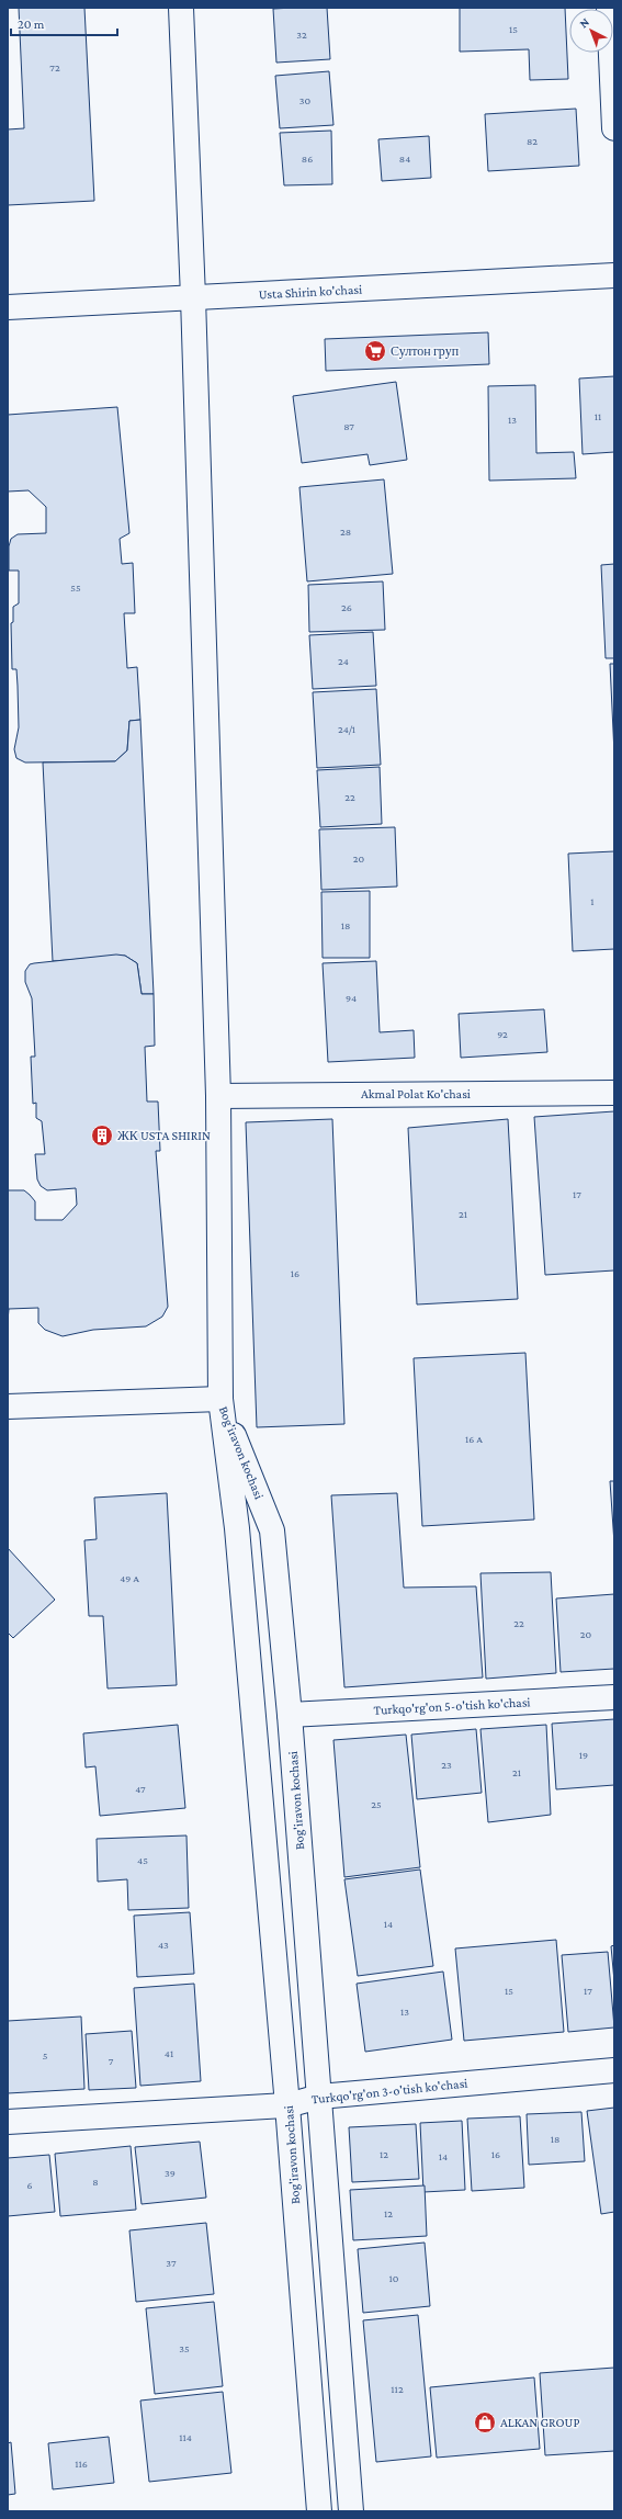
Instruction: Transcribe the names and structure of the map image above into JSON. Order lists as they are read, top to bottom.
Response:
{
  "streets": {
    "street": [
      "Usta Shirin ko'chasi",
      "Akmal Polat Ko'chasi",
      "Bog'iravon kochasi",
      "Turkqo'rg'on 5-o'tish ko'chasi",
      "Turkqo'rg'on 3-o'tish ko'chasi"
    ]
  },
  "crossings": [
    ["Bog'iravon kochasi", "Turkqo'rg'on 5-o'tish ko'chasi"],
    ["Bog'iravon kochasi", "Turkqo'rg'on 3-o'tish ko'chasi"]
  ],
  "places": {
    "supermarket": ["Султон груп"],
    "building": ["ЖК USTA SHIRIN"],
    "shop": ["ALKAN GROUP"]
  },
  "house_numbers": [
    "15",
    "32",
    "72",
    "30",
    "82",
    "86",
    "84",
    "11",
    "13",
    "87",
    "28",
    "55",
    "26",
    "24",
    "24/1",
    "22",
    "20",
    "1",
    "18",
    "94",
    "92",
    "17",
    "21",
    "16",
    "16 A",
    "49 A",
    "22",
    "20",
    "19",
    "23",
    "21",
    "47",
    "25",
    "45",
    "14",
    "43",
    "15",
    "17",
    "13",
    "41",
    "5",
    "7",
    "18",
    "12",
    "16",
    "14",
    "39",
    "8",
    "6",
    "12",
    "37",
    "10",
    "35",
    "112",
    "114",
    "116"
  ],
  "scale_bar": "20 m",
  "north": "top left"
}
